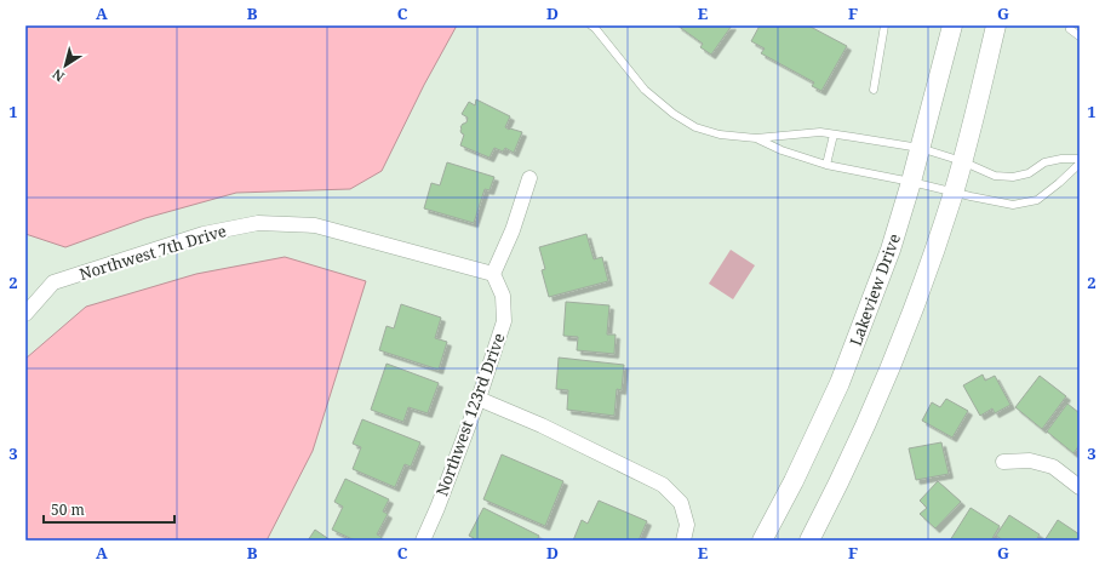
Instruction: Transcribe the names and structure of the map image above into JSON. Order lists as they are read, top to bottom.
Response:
{
  "streets": {
    "street": ["Northwest 7th Drive", "Lakeview Drive", "Northwest 123rd Drive"]
  },
  "crossings": [
    ["Northwest 7th Drive", "Northwest 123rd Drive"]
  ],
  "scale_bar": "50 m",
  "north": "bottom left",
  "grid": {
    "columns": [
      "A",
      "B",
      "C",
      "D",
      "E",
      "F",
      "G"
    ],
    "rows": ["1", "2", "3"]
  }
}
